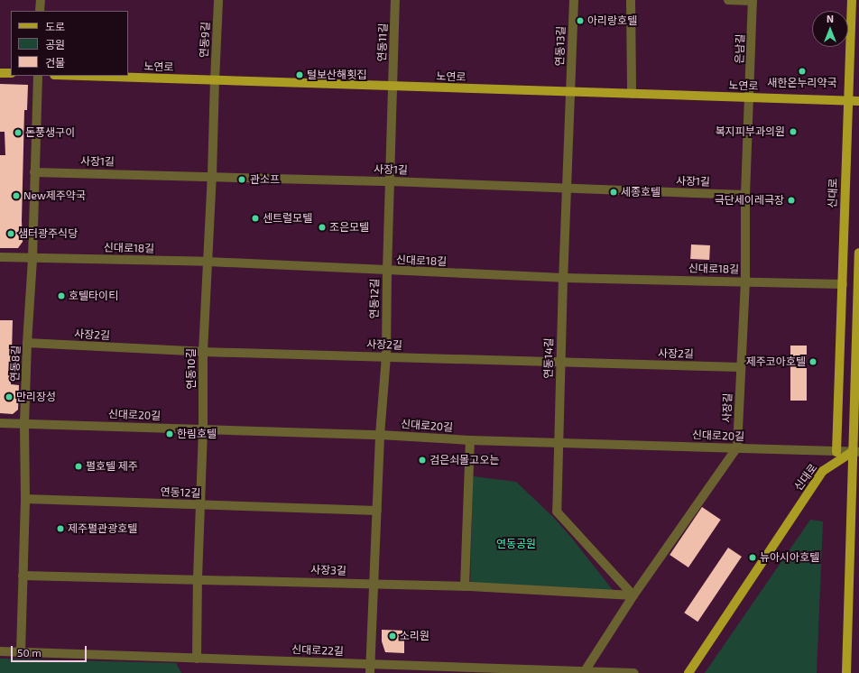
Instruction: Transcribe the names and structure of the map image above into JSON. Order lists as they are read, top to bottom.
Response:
{
  "streets": {
    "main road": ["노연로", "신대로"],
    "street": [
      "연동9길",
      "연동11길",
      "연동13길",
      "은남길",
      "사장1길",
      "신대로18길",
      "연동12길",
      "사장2길",
      "연동14길",
      "연동8길",
      "연동10길",
      "사장길",
      "신대로20길",
      "사장3길",
      "신대로22길"
    ]
  },
  "crossings": [
    ["연동9길", "노연로"],
    ["연동9길", "연동10길"],
    ["연동11길", "노연로"],
    ["연동11길", "연동12길"],
    ["연동13길", "노연로"],
    ["연동13길", "연동14길"],
    ["은남길", "노연로"],
    ["은남길", "사장길"],
    ["노연로", "신대로"],
    ["노연로", "연동12길"],
    ["노연로", "연동14길"],
    ["노연로", "연동10길"],
    ["노연로", "사장길"],
    ["사장1길", "연동12길"],
    ["사장1길", "연동14길"],
    ["사장1길", "연동8길"],
    ["사장1길", "연동10길"],
    ["사장1길", "사장길"],
    ["신대로", "신대로18길"],
    ["신대로", "신대로20길"],
    ["신대로18길", "연동12길"],
    ["신대로18길", "연동14길"],
    ["신대로18길", "연동8길"],
    ["신대로18길", "연동10길"],
    ["신대로18길", "사장길"],
    ["연동12길", "사장2길"],
    ["연동12길", "연동8길"],
    ["연동12길", "연동10길"],
    ["연동12길", "신대로20길"],
    ["연동12길", "사장3길"],
    ["연동12길", "신대로22길"],
    ["사장2길", "연동14길"],
    ["사장2길", "연동8길"],
    ["사장2길", "연동10길"],
    ["사장2길", "사장길"],
    ["연동14길", "신대로20길"],
    ["연동14길", "사장3길"],
    ["연동8길", "신대로20길"],
    ["연동8길", "사장3길"],
    ["연동8길", "신대로22길"],
    ["연동10길", "신대로20길"],
    ["연동10길", "사장3길"],
    ["연동10길", "신대로22길"],
    ["사장길", "신대로20길"]
  ],
  "parks": ["연동공원"],
  "places": [
    "아리랑호텔",
    "새한온누리약국",
    "털보산해횟집",
    "복지피부과의원",
    "돈풍생구이",
    "관소프",
    "세종호텔",
    "New제주약국",
    "극단세이레극장",
    "센트럴모텔",
    "조은모텔",
    "샘터광주식당",
    "호텔타이티",
    "제주코아호텔",
    "만리장성",
    "한림호텔",
    "검은쇠몰고오는",
    "펄호텔 제주",
    "제주펄관광호텔",
    "뉴아시아호텔",
    "소리원"
  ],
  "legend": ["도로", "공원", "건물"],
  "scale_bar": "50 m",
  "north": "top"
}
